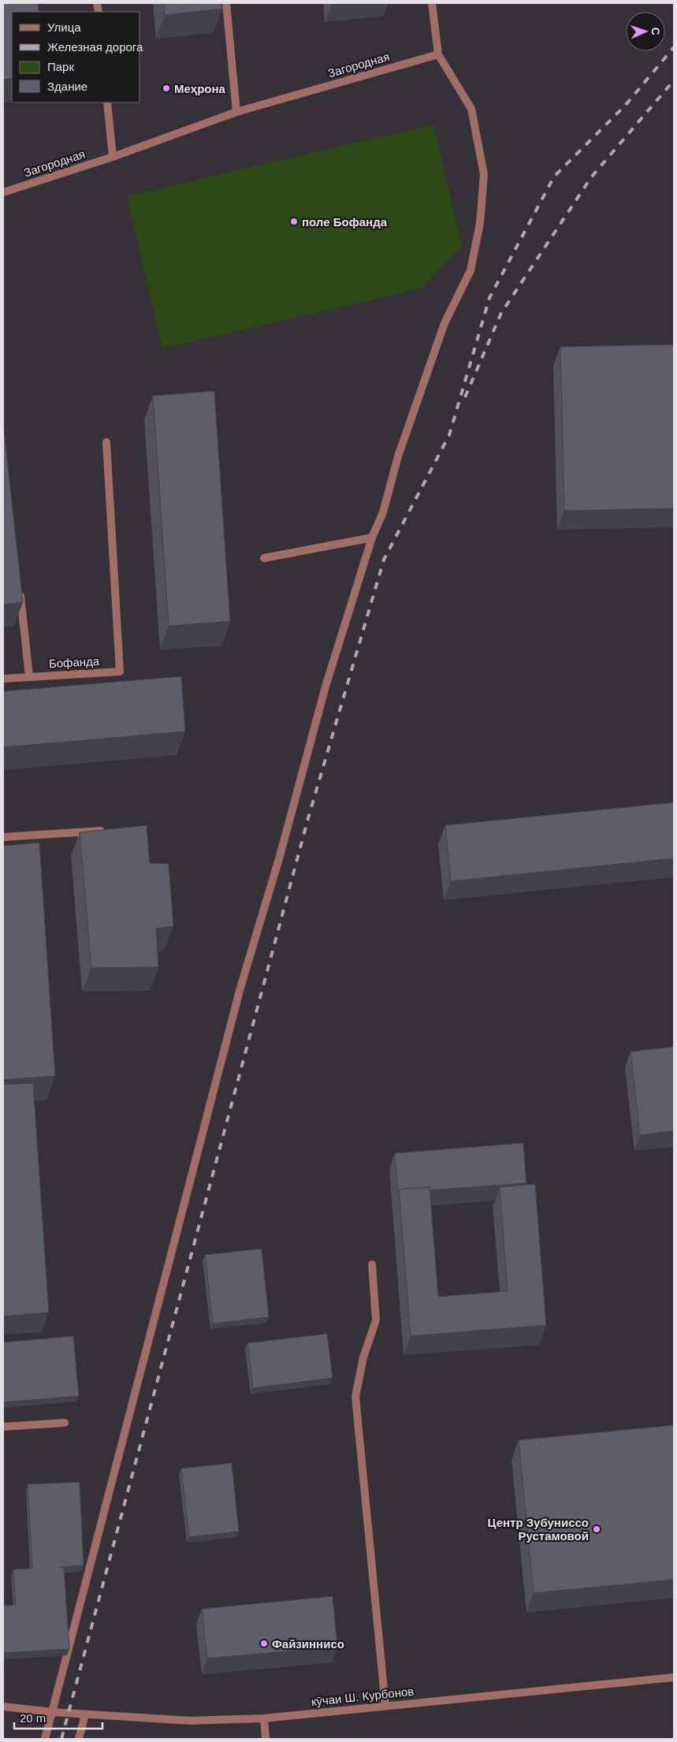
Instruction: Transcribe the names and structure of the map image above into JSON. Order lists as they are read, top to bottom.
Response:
{
  "streets": {
    "street": ["Загородная", "Бофанда", "кӯчаи Ш. Курбонов"]
  },
  "places": [
    "Меҳрона",
    "поле Бофанда",
    "Центр Зубуниссо Рустамовой",
    "Файзиннисо"
  ],
  "legend": [
    "Улица",
    "Железная дорога",
    "Парк",
    "Здание"
  ],
  "scale_bar": "20 m",
  "north": "right"
}
